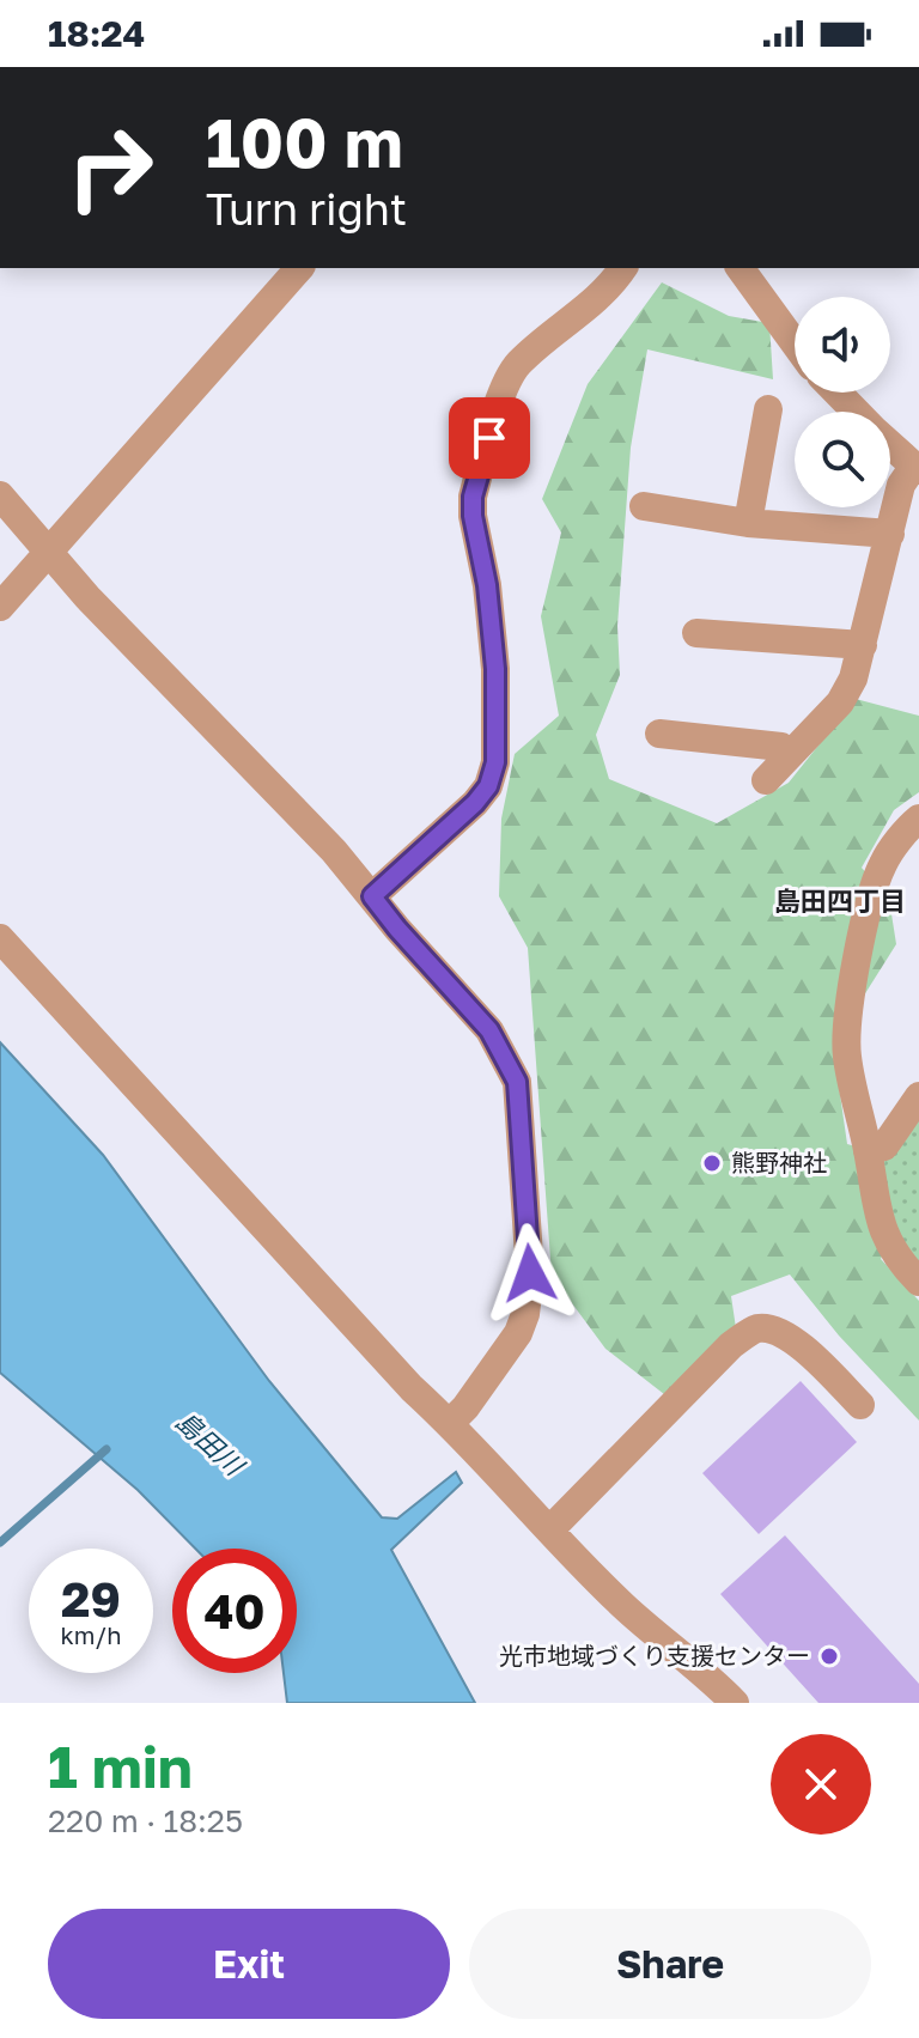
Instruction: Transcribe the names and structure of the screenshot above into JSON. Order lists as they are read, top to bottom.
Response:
{
  "districts": ["島田四丁目"],
  "water": ["島田川"],
  "places": ["熊野神社", "光市地域づくり支援センター"],
  "page": {
    "status": "18:24",
    "turn": ["100 m", "Turn right"],
    "speed": "29 km/h",
    "limit": "40",
    "heading": ["1 min", "220 m · 18:25"],
    "buttons": ["Exit", "Share"]
  }
}
